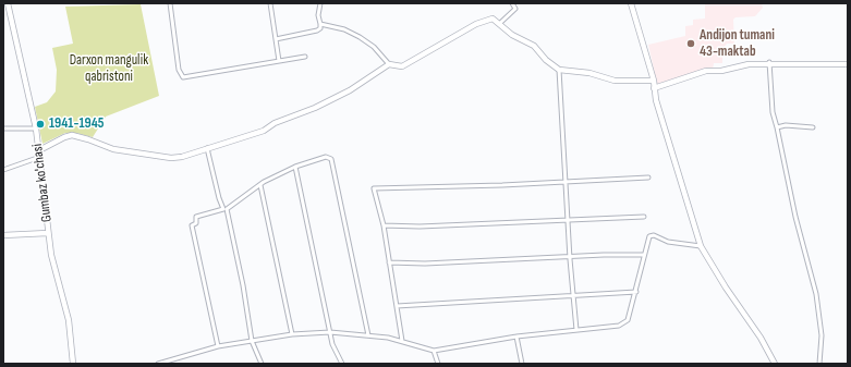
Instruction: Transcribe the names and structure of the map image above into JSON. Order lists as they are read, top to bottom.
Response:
{
  "streets": {
    "street": ["Gumbaz ko'chasi"]
  },
  "parks": ["Darxon mangulik qabristoni"],
  "places": ["Andijon tumani 43-maktab", "1941-1945"]
}
